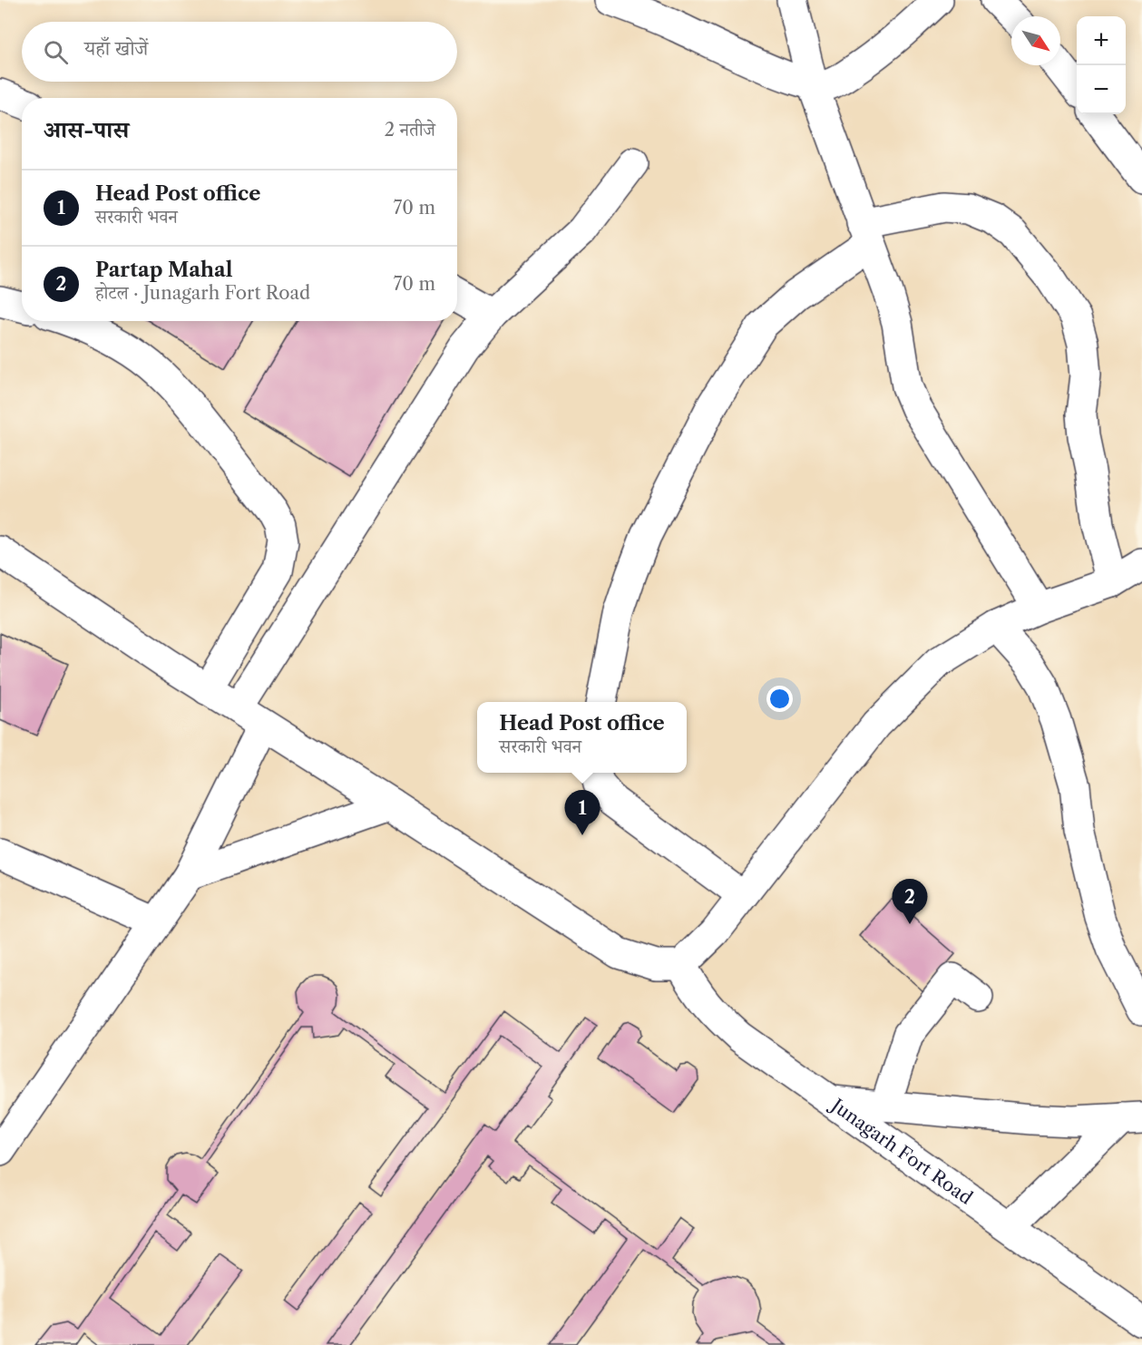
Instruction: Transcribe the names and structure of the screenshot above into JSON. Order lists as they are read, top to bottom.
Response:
{
  "streets": {
    "street": ["Junagarh Fort Road"]
  },
  "north": "bottom right",
  "page": {
    "map_buttons": ["+", "−"],
    "search": "यहाँ खोजें",
    "heading": ["आस-पास", "2 नतीजे"],
    "list": [
      {
        "mark": "1",
        "name": "Head Post office",
        "note": "सरकारी भवन",
        "value": "70 m"
      },
      {
        "mark": "2",
        "name": "Partap Mahal",
        "note": "होटल · Junagarh Fort Road",
        "value": "70 m"
      }
    ],
    "popup": ["Head Post office", "सरकारी भवन"],
    "pins": ["1", "2"]
  }
}
